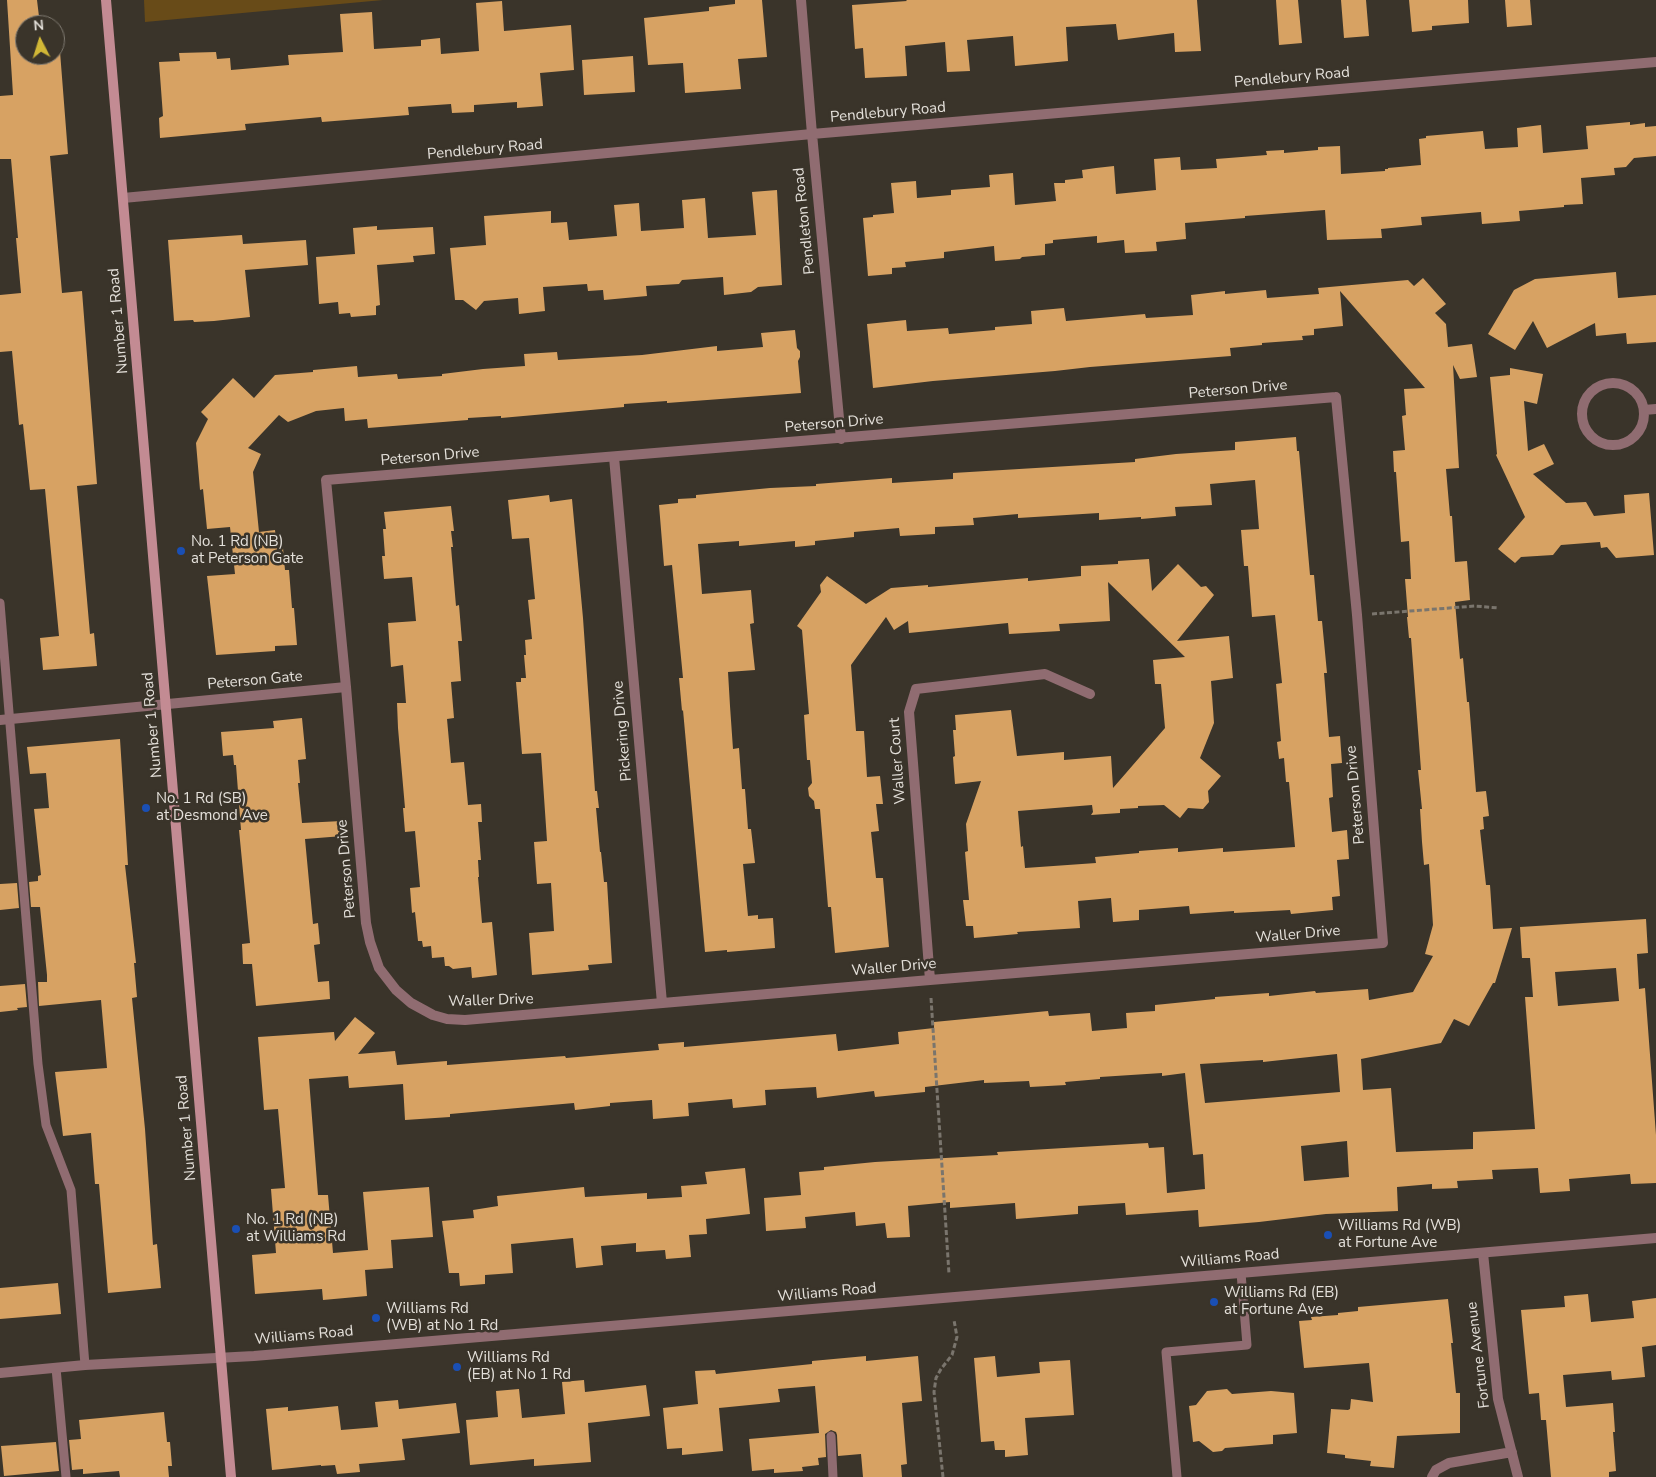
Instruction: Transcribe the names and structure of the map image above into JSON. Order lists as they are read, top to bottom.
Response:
{
  "streets": {
    "main road": ["Number 1 Road"],
    "street": [
      "Pendlebury Road",
      "Pendleton Road",
      "Peterson Drive",
      "Peterson Gate",
      "Pickering Drive",
      "Waller Court",
      "Waller Drive",
      "Williams Road",
      "Fortune Avenue"
    ]
  },
  "crossings": [
    ["Pendlebury Road", "Pendleton Road"],
    ["Pendlebury Road", "Number 1 Road"],
    ["Pendleton Road", "Peterson Drive"],
    ["Number 1 Road", "Peterson Gate"],
    ["Number 1 Road", "Williams Road"],
    ["Peterson Drive", "Peterson Gate"],
    ["Peterson Drive", "Pickering Drive"],
    ["Peterson Drive", "Waller Drive"],
    ["Pickering Drive", "Waller Drive"],
    ["Waller Court", "Waller Drive"],
    ["Williams Road", "Fortune Avenue"]
  ],
  "places": [
    "No. 1 Rd (NB) at Peterson Gate",
    "No. 1 Rd (SB) at Desmond Ave",
    "No. 1 Rd (NB) at Williams Rd",
    "Williams Rd (WB) at Fortune Ave",
    "Williams Rd (EB) at Fortune Ave",
    "Williams Rd (WB) at No 1 Rd",
    "Williams Rd (EB) at No 1 Rd"
  ],
  "north": "top"
}
